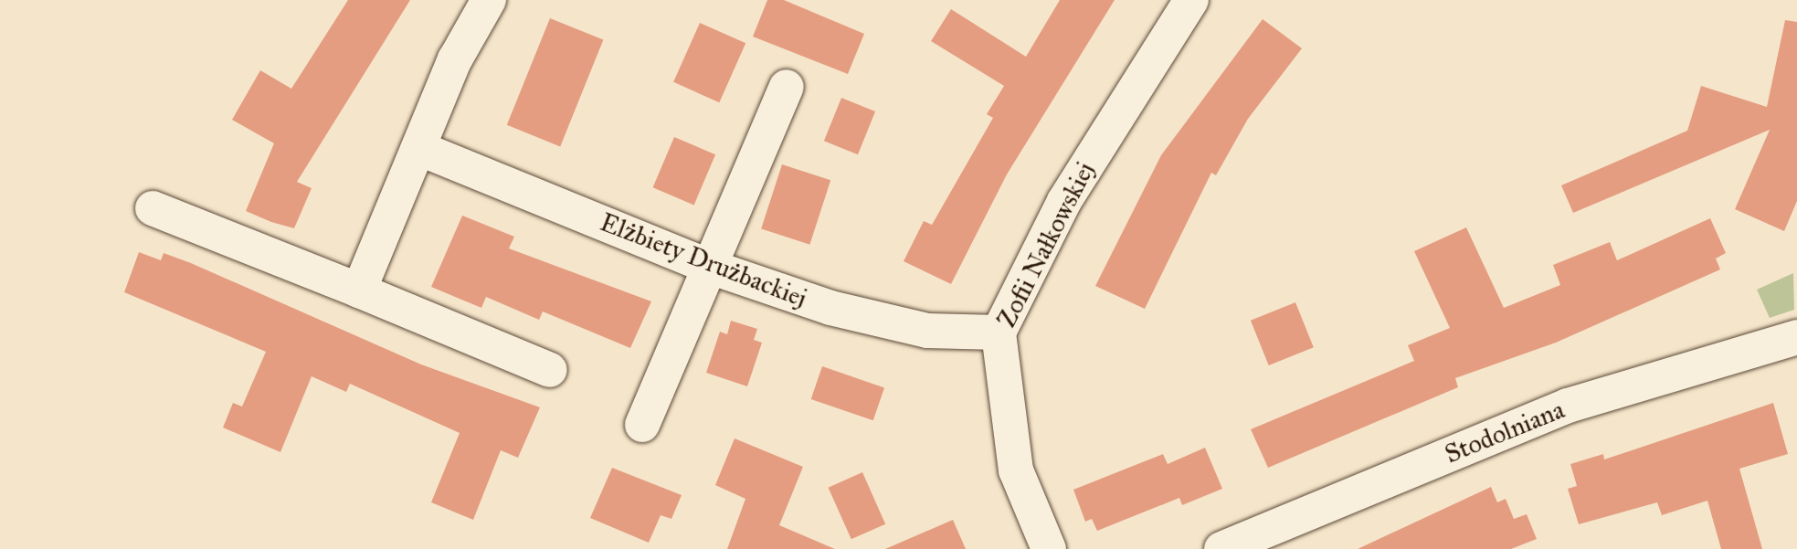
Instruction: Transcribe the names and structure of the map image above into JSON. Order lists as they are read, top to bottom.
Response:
{
  "streets": {
    "street": ["Zofii Nałkowskiej", "Elżbiety Drużbackiej", "Stodolniana"]
  },
  "crossings": [
    ["Zofii Nałkowskiej", "Elżbiety Drużbackiej"]
  ]
}
